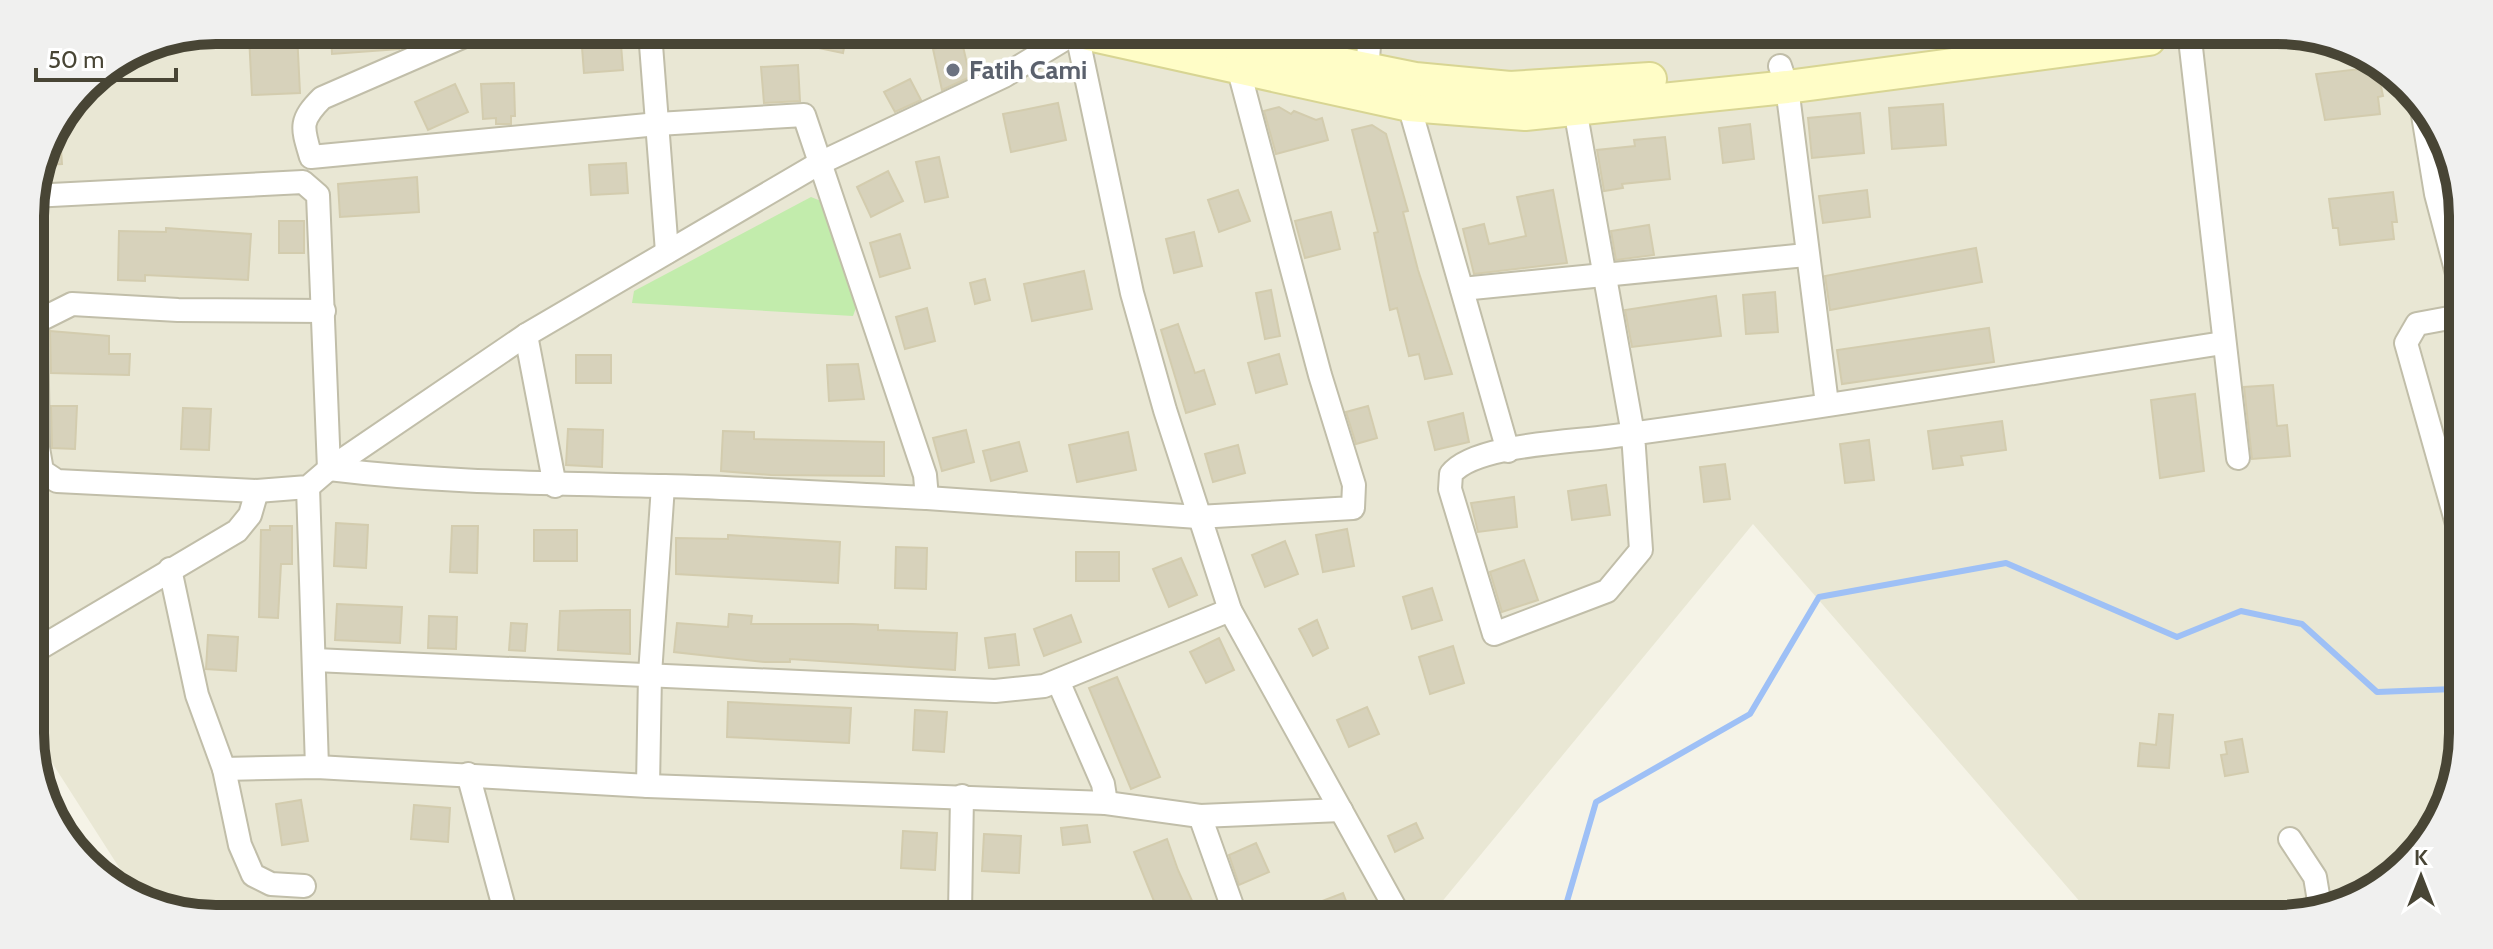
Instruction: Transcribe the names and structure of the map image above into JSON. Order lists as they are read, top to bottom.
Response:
{
  "places": ["Fatih Cami"],
  "scale_bar": "50 m",
  "north": "top"
}
